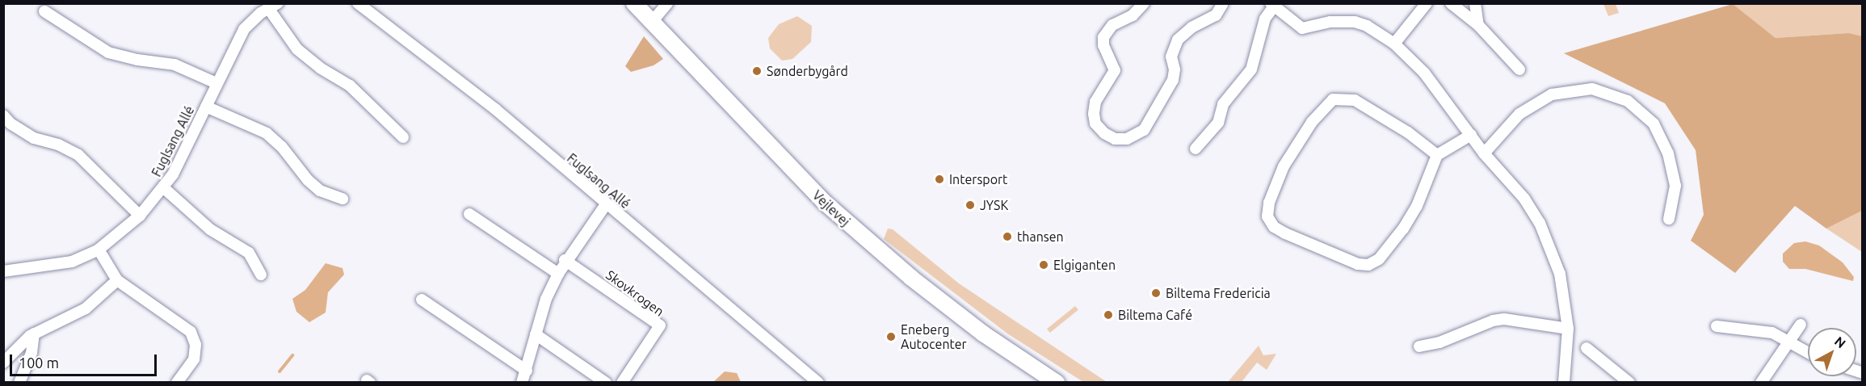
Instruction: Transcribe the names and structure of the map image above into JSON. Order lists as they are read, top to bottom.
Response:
{
  "streets": {
    "street": ["Fuglsang Allé", "Vejlevej", "Skovkrogen"]
  },
  "places": [
    "Sønderbygård",
    "Intersport",
    "JYSK",
    "thansen",
    "Elgiganten",
    "Biltema Fredericia",
    "Biltema Café",
    "Eneberg Autocenter"
  ],
  "scale_bar": "100 m",
  "north": "top right"
}
